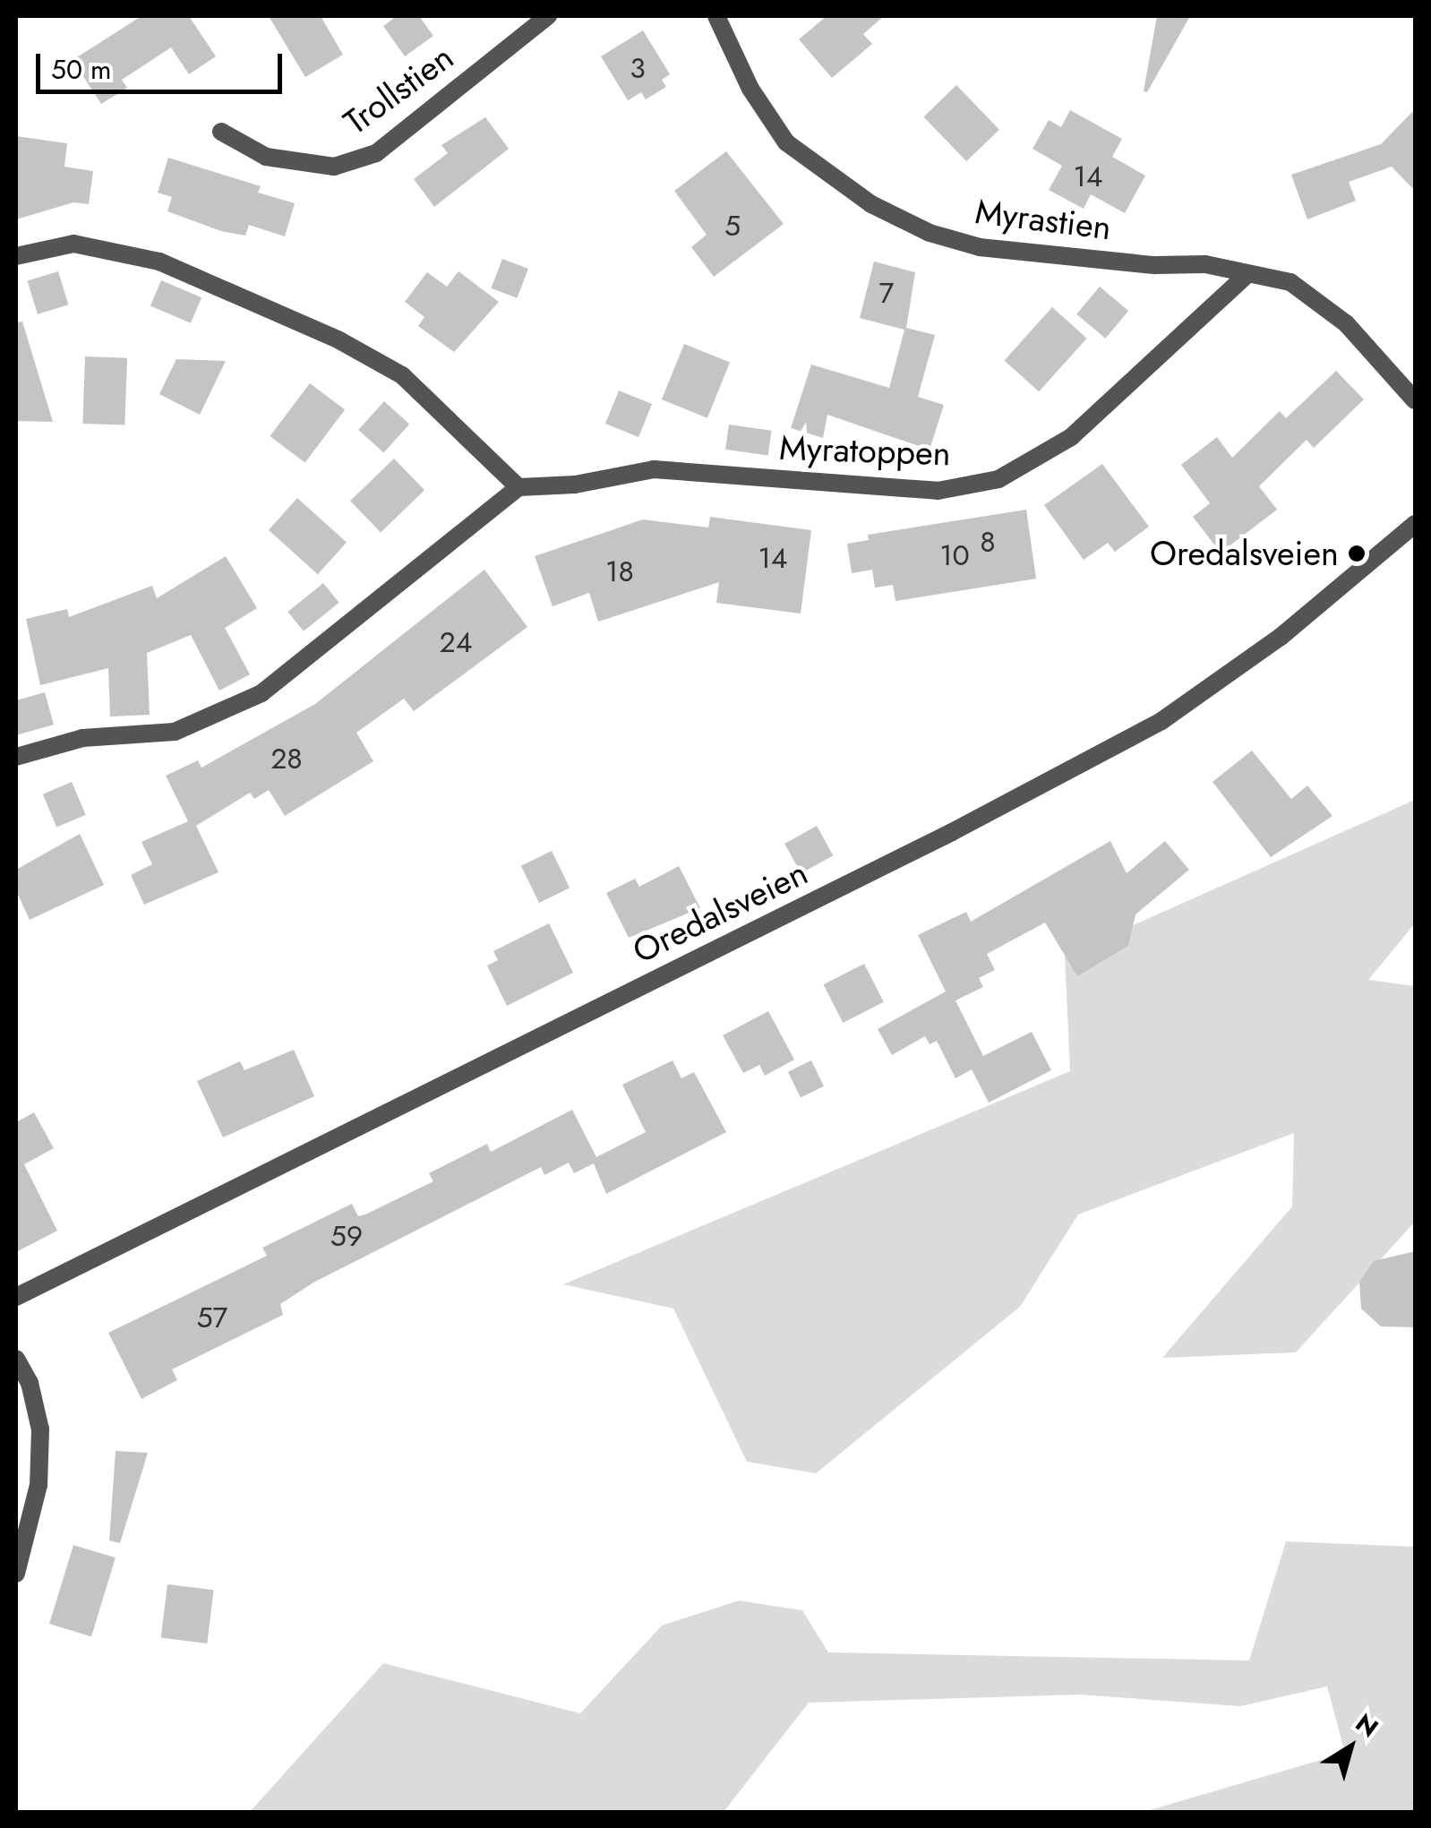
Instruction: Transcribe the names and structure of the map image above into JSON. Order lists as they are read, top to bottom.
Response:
{
  "streets": {
    "street": [
      "Trollstien",
      "Myrastien",
      "Myratoppen",
      "Oredalsveien"
    ]
  },
  "crossings": [
    ["Myrastien", "Myratoppen"]
  ],
  "places": ["Oredalsveien"],
  "house_numbers": [
    "3",
    "14",
    "5",
    "7",
    "8",
    "10",
    "14",
    "18",
    "24",
    "28",
    "59",
    "57"
  ],
  "scale_bar": "50 m",
  "north": "top right"
}
